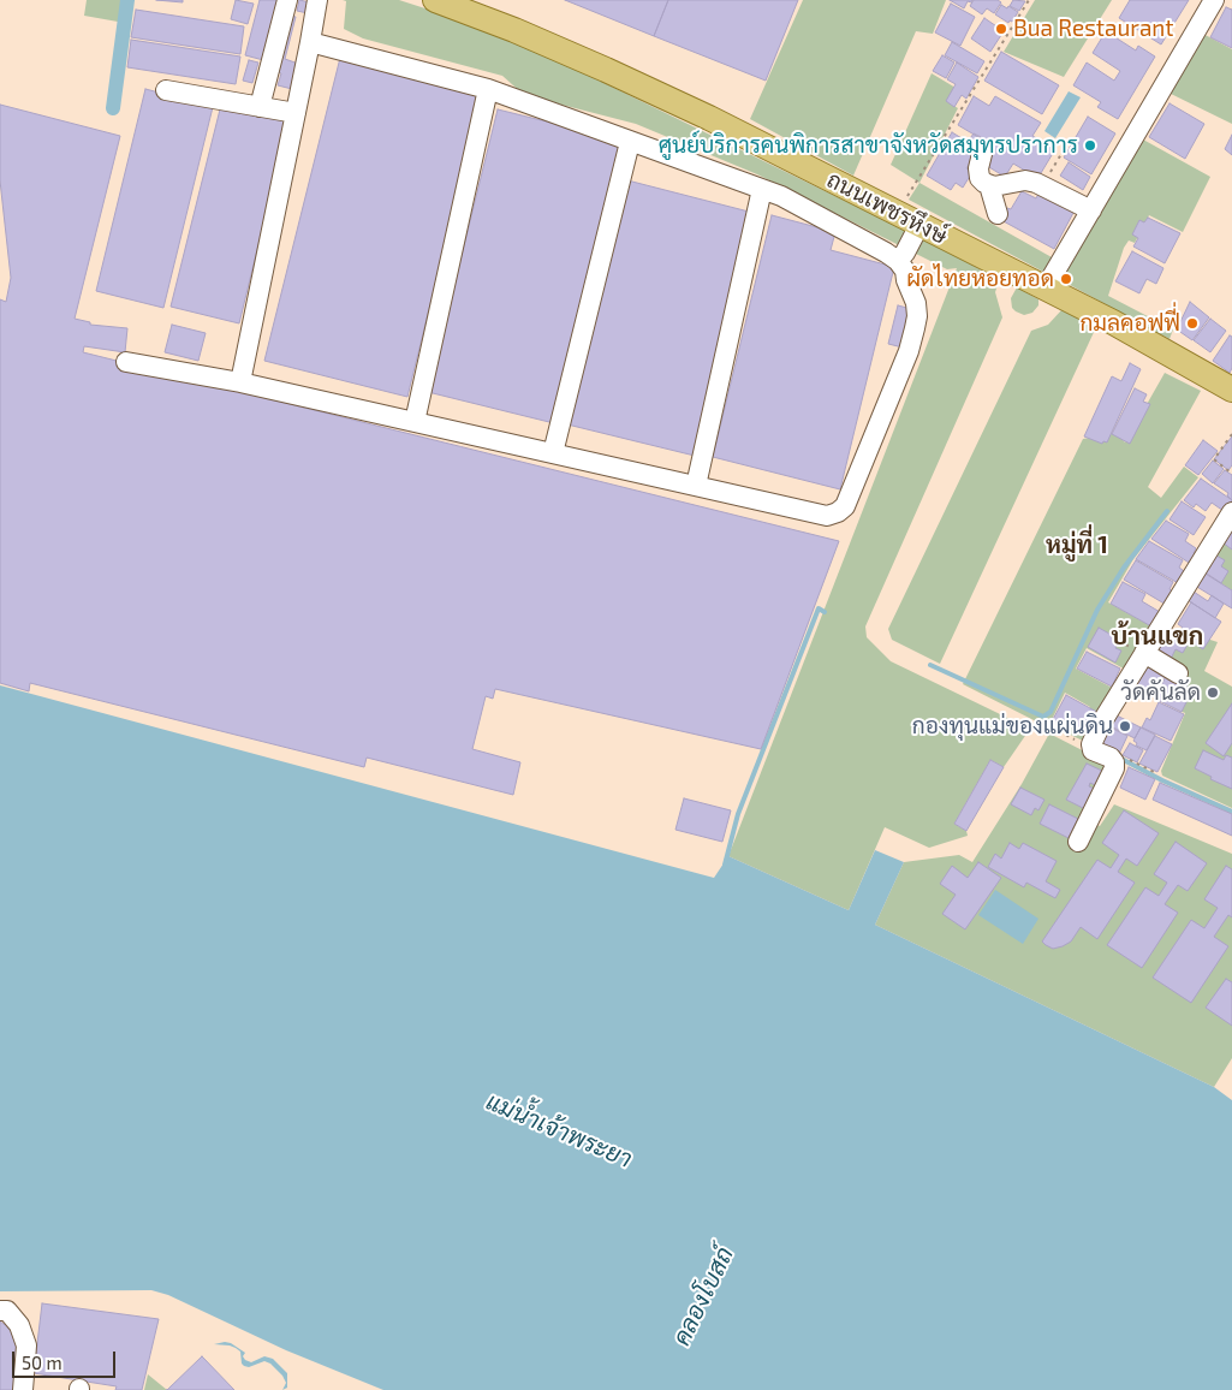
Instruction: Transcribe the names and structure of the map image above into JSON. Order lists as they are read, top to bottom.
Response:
{
  "streets": {
    "main road": ["ถนนเพชรหึงษ์"]
  },
  "districts": ["หมู่ที่ 1", "บ้านแขก"],
  "water": ["แม่น้ำเจ้าพระยา", "คลองโบสถ์"],
  "places": [
    "Bua Restaurant",
    "ศูนย์บริการคนพิการสาขาจังหวัดสมุทรปราการ",
    "ผัดไทยหอยทอด",
    "กมลคอฟฟี่",
    "วัดคันลัด",
    "กองทุนแม่ของแผ่นดิน"
  ],
  "scale_bar": "50 m"
}
